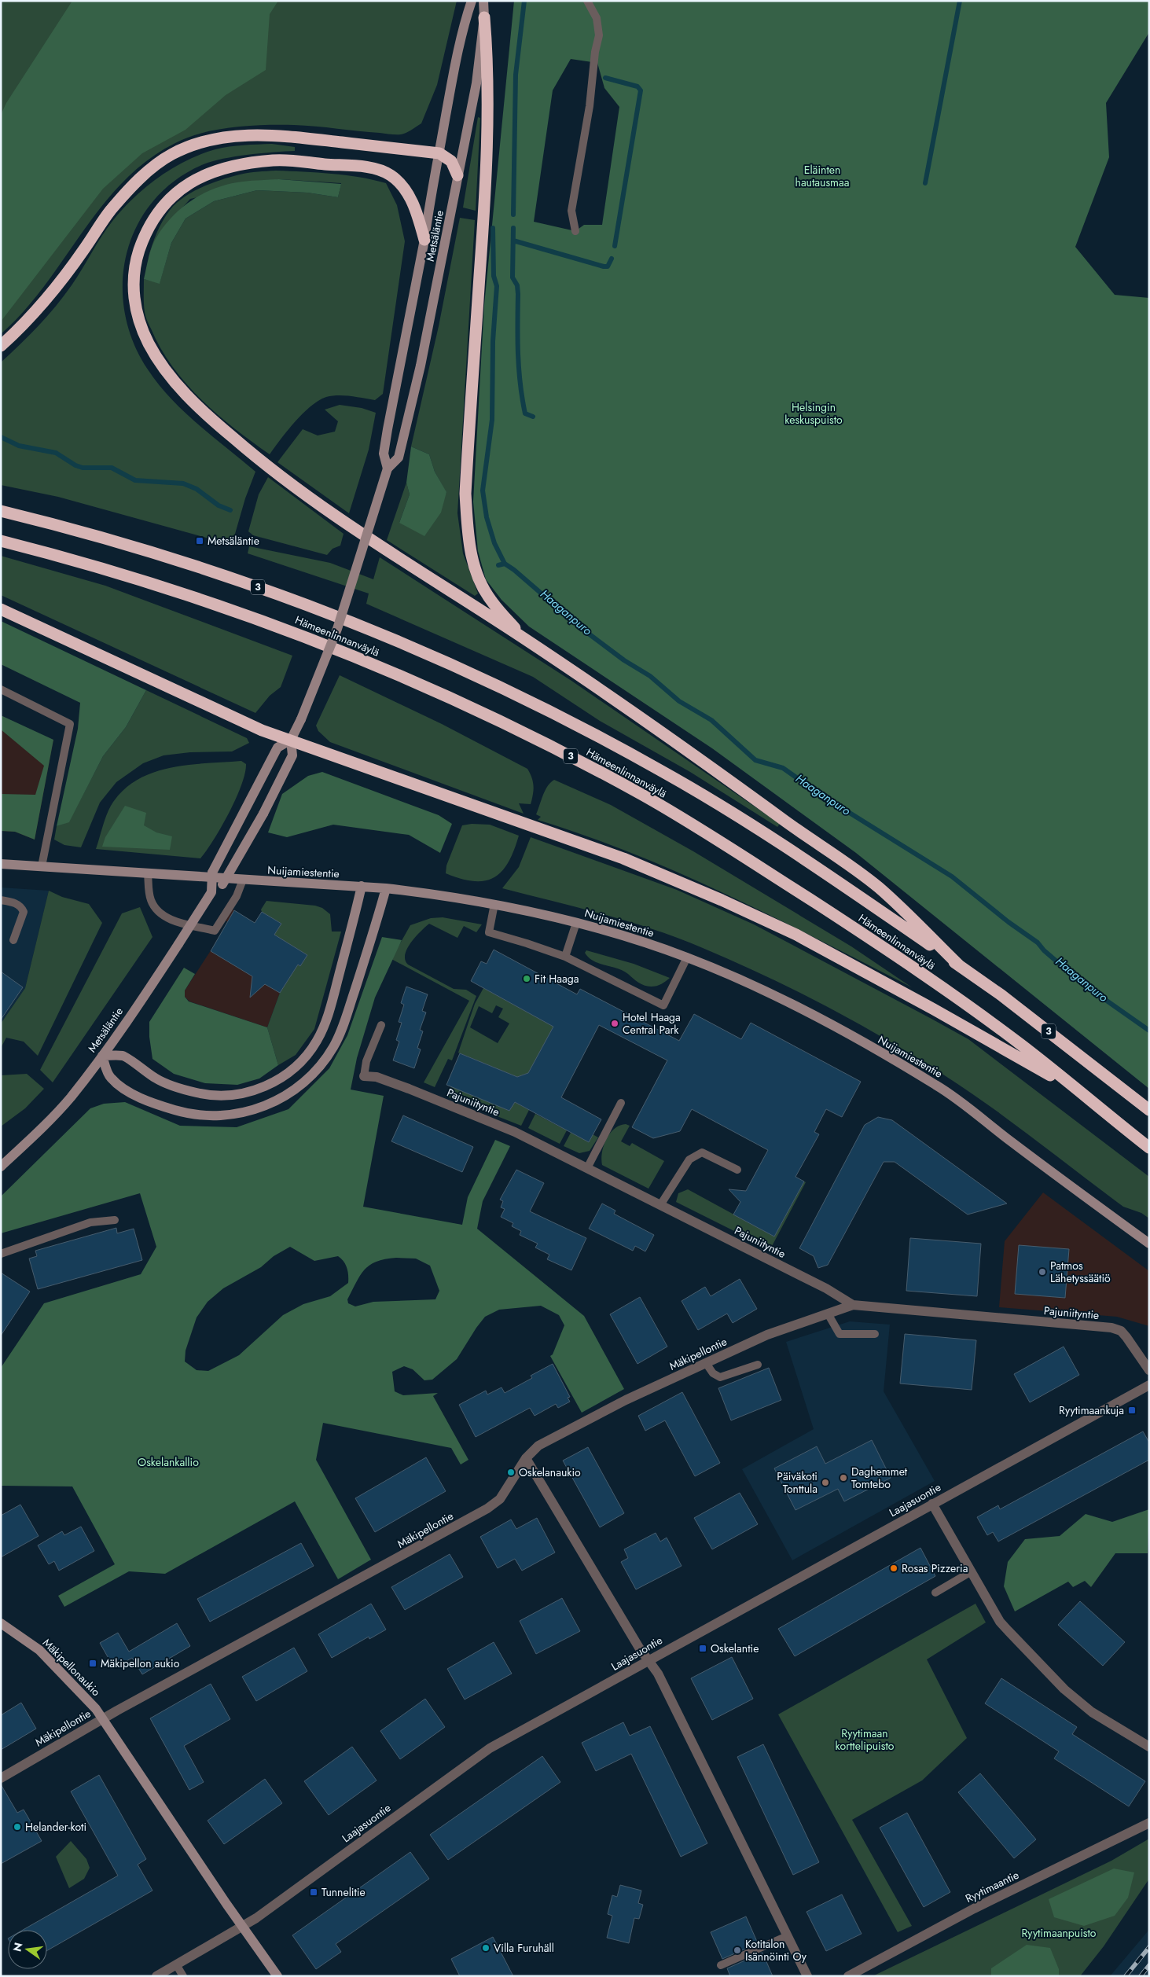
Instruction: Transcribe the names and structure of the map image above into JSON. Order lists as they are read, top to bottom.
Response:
{
  "streets": {
    "highway": ["3", "Hämeenlinnanväylä"],
    "main road": ["Metsäläntie", "Nuijamiestentie", "Mäkipellonaukio"],
    "street": [
      "Pajuniityntie",
      "Mäkipellontie",
      "Laajasuontie",
      "Ryytimaantie"
    ]
  },
  "crossings": [
    ["Pajuniityntie", "Mäkipellontie"],
    ["Mäkipellontie", "Mäkipellonaukio"]
  ],
  "water": ["Haaganpuro"],
  "parks": [
    "Eläinten hautausmaa",
    "Helsingin keskuspuisto",
    "Oskelankallio",
    "Ryytimaan korttelipuisto",
    "Ryytimaanpuisto"
  ],
  "places": {
    "transit": [
      "Metsäläntie",
      "Ryytimaankuja",
      "Oskelantie",
      "Mäkipellon aukio",
      "Tunnelitie"
    ],
    "other": [
      "Fit Haaga",
      "Hotel Haaga Central Park",
      "Patmos Lähetyssäätiö",
      "Oskelanaukio",
      "Daghemmet Tomtebo",
      "Päiväkoti Tonttula",
      "Rosas Pizzeria",
      "Helander-koti",
      "Villa Furuhäll",
      "Kotitalon Isännöinti Oy"
    ]
  },
  "north": "left"
}
